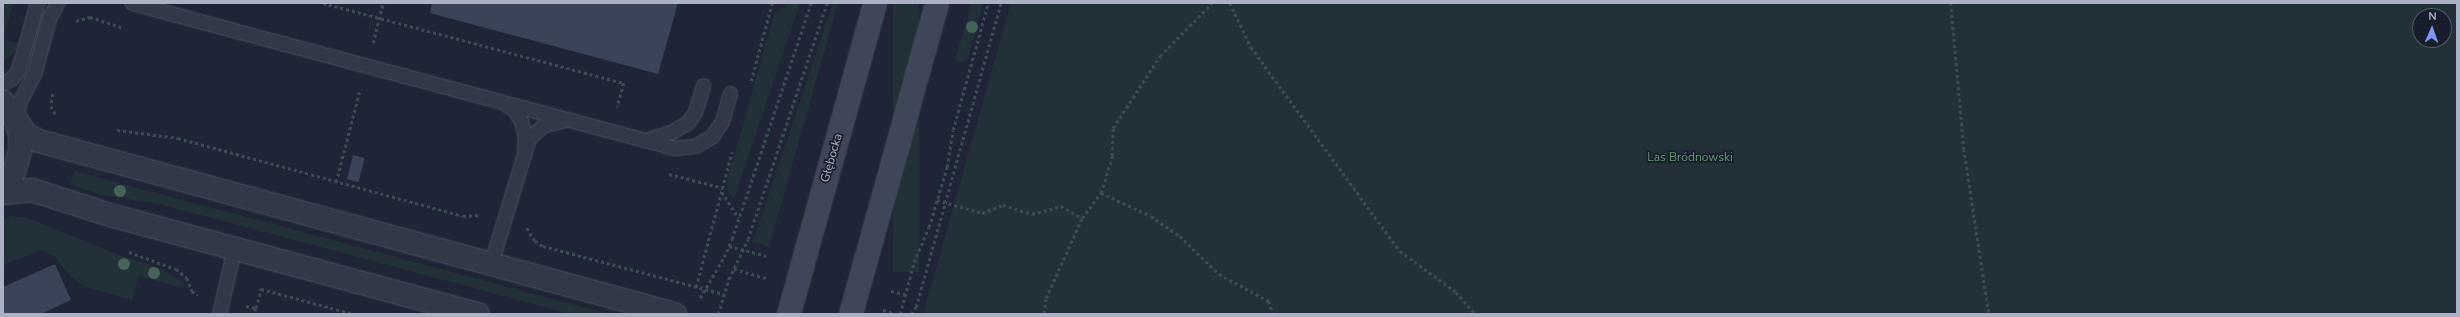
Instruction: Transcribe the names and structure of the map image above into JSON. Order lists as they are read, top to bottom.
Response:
{
  "streets": {
    "street": ["Głębocka"]
  },
  "parks": ["Las Bródnowski"],
  "north": "top"
}
